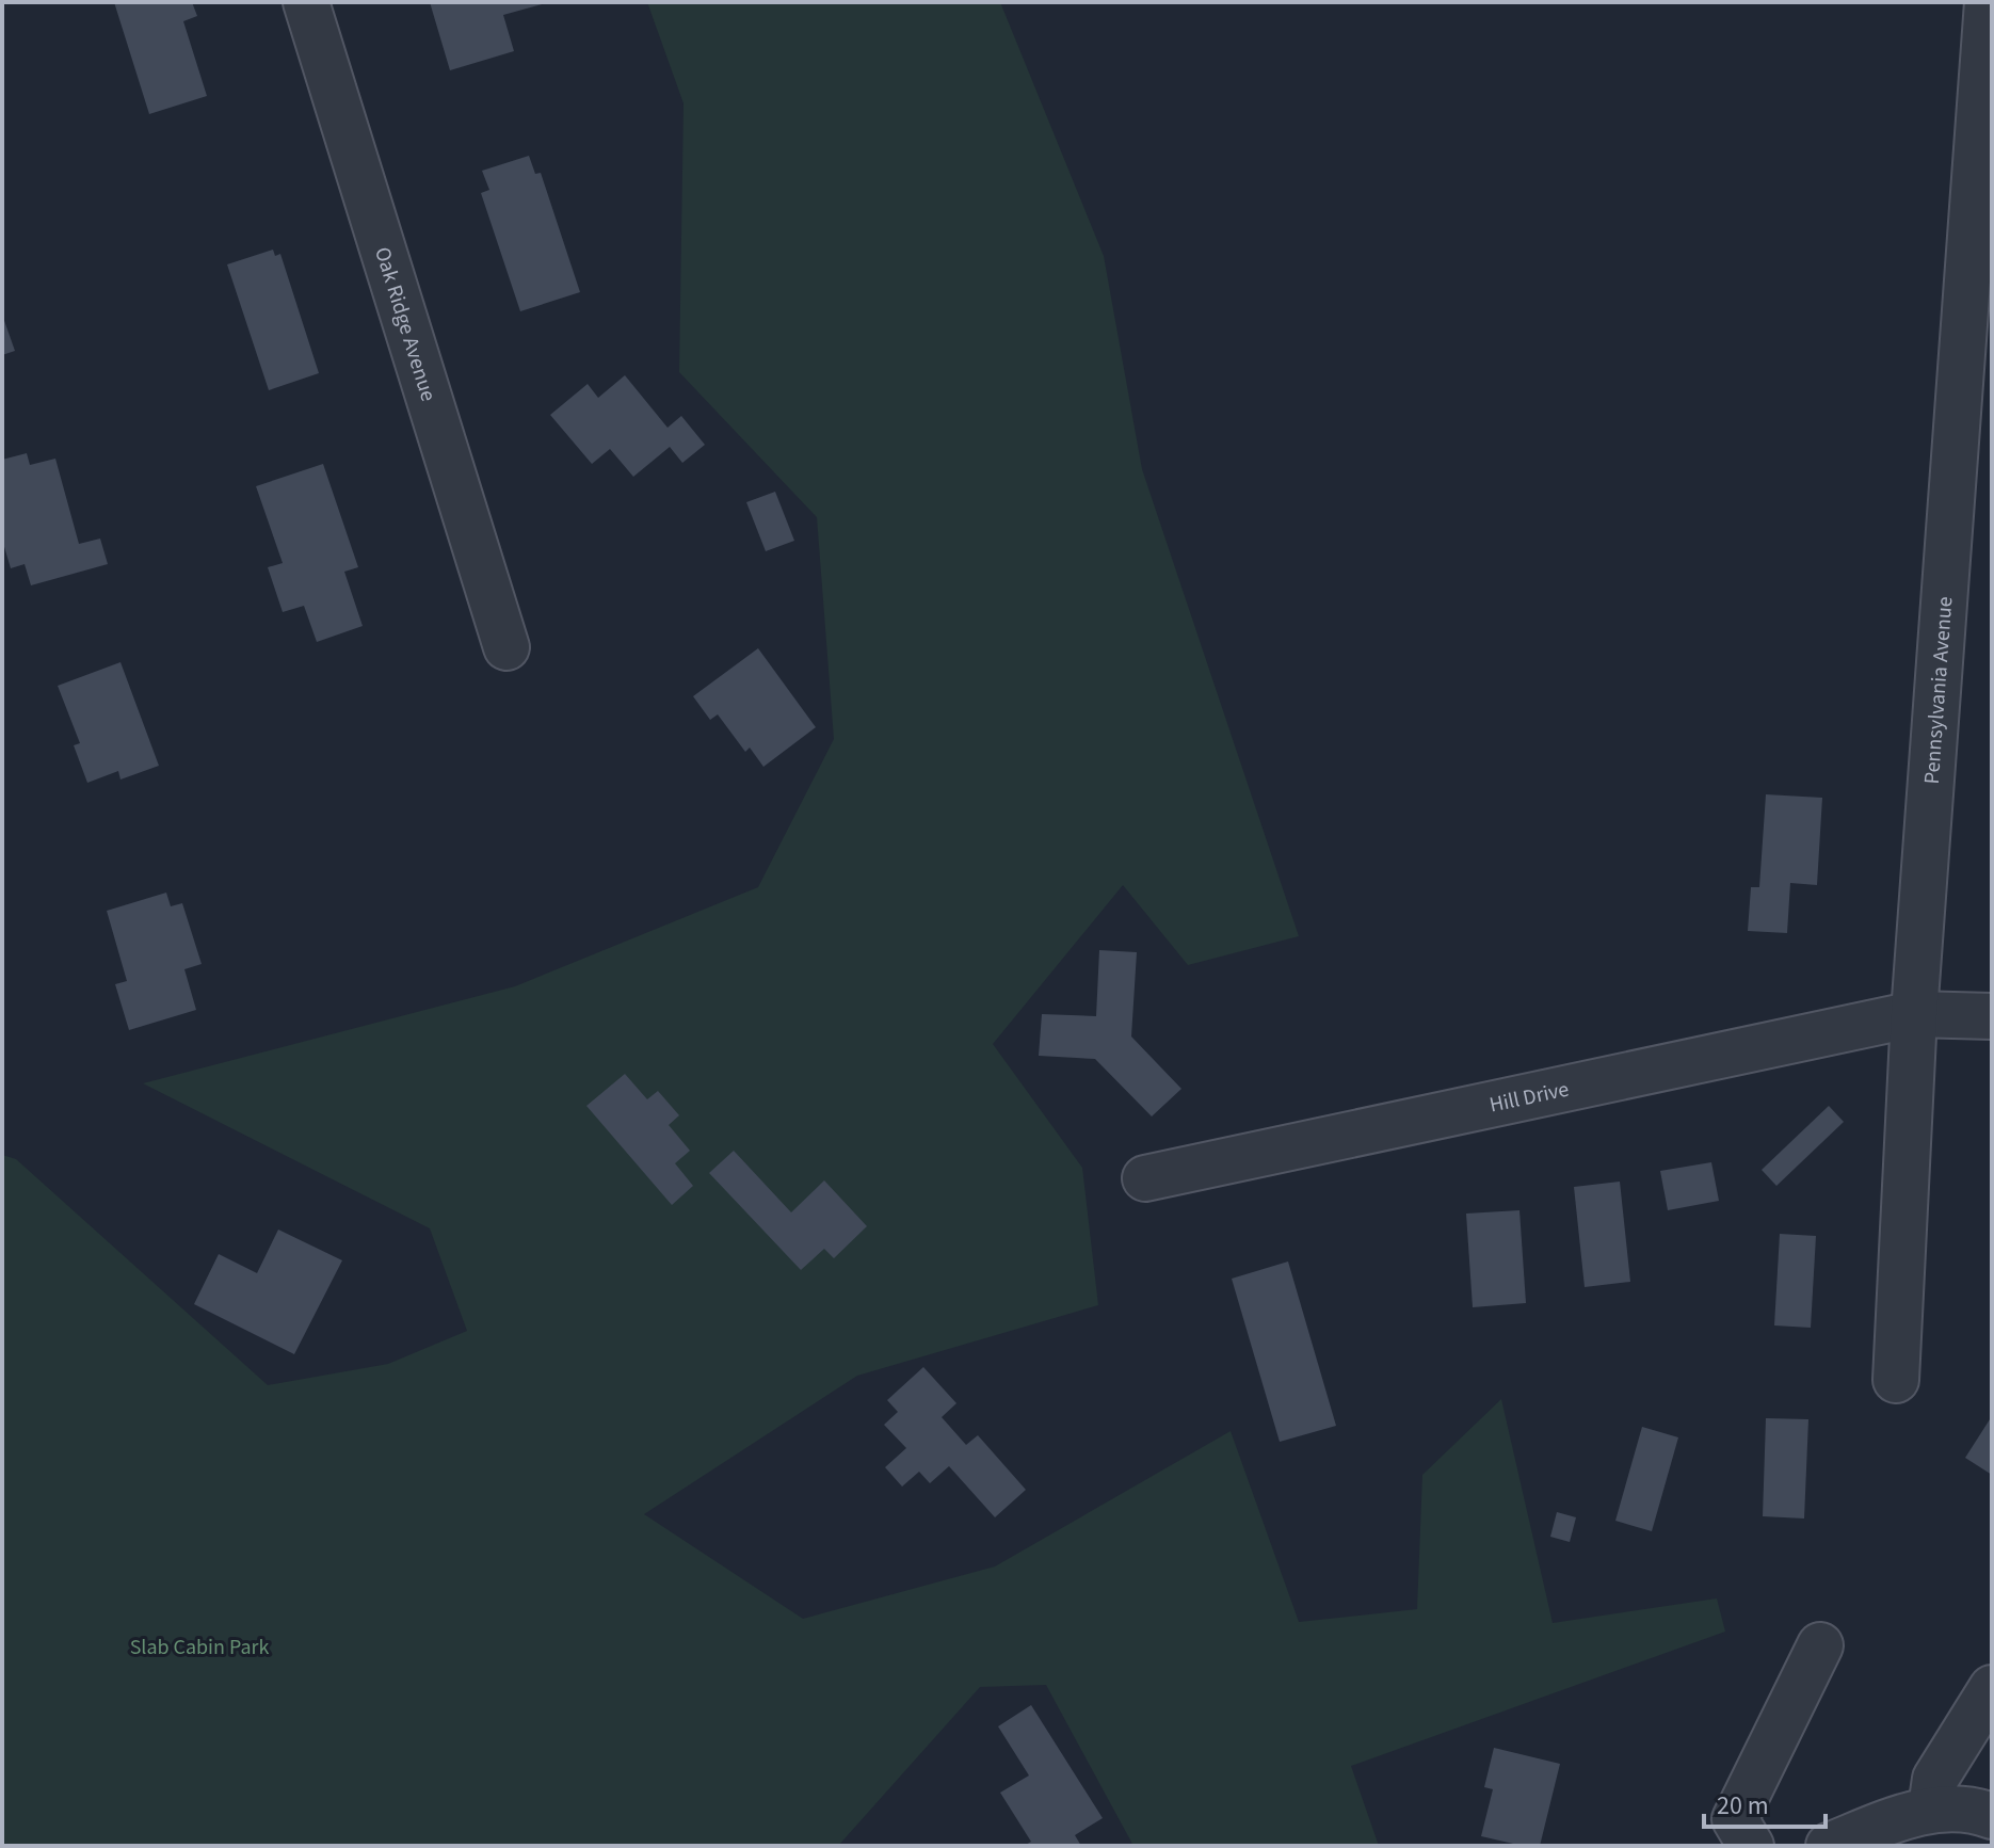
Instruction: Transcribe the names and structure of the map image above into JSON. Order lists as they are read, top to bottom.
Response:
{
  "streets": {
    "street": ["Oak Ridge Avenue", "Pennsylvania Avenue", "Hill Drive"]
  },
  "crossings": [
    ["Pennsylvania Avenue", "Hill Drive"]
  ],
  "parks": ["Slab Cabin Park"],
  "scale_bar": "20 m"
}
